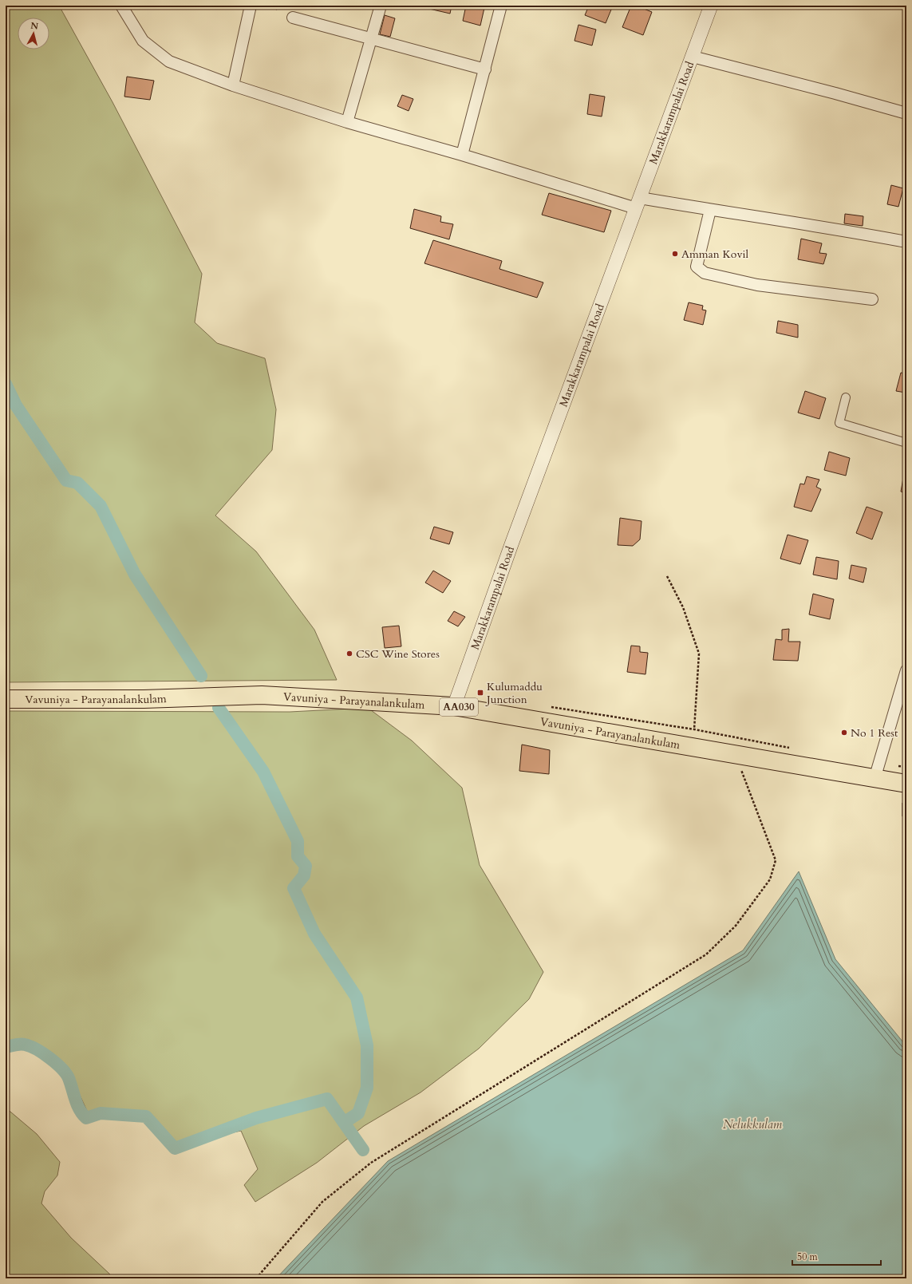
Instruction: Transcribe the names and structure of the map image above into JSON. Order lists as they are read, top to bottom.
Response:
{
  "streets": {
    "highway": ["Vavuniya - Parayanalankulam", "AA030"],
    "street": ["Marakkarampalai Road"]
  },
  "crossings": [
    ["Marakkarampalai Road", "Vavuniya - Parayanalankulam"]
  ],
  "water": ["Nelukkulam"],
  "places": {
    "other": ["Amman Kovil", "CSC Wine Stores", "No 1 Rest"],
    "transit": ["Kulumaddu Junction"]
  },
  "scale_bar": "50 m",
  "north": "top"
}
